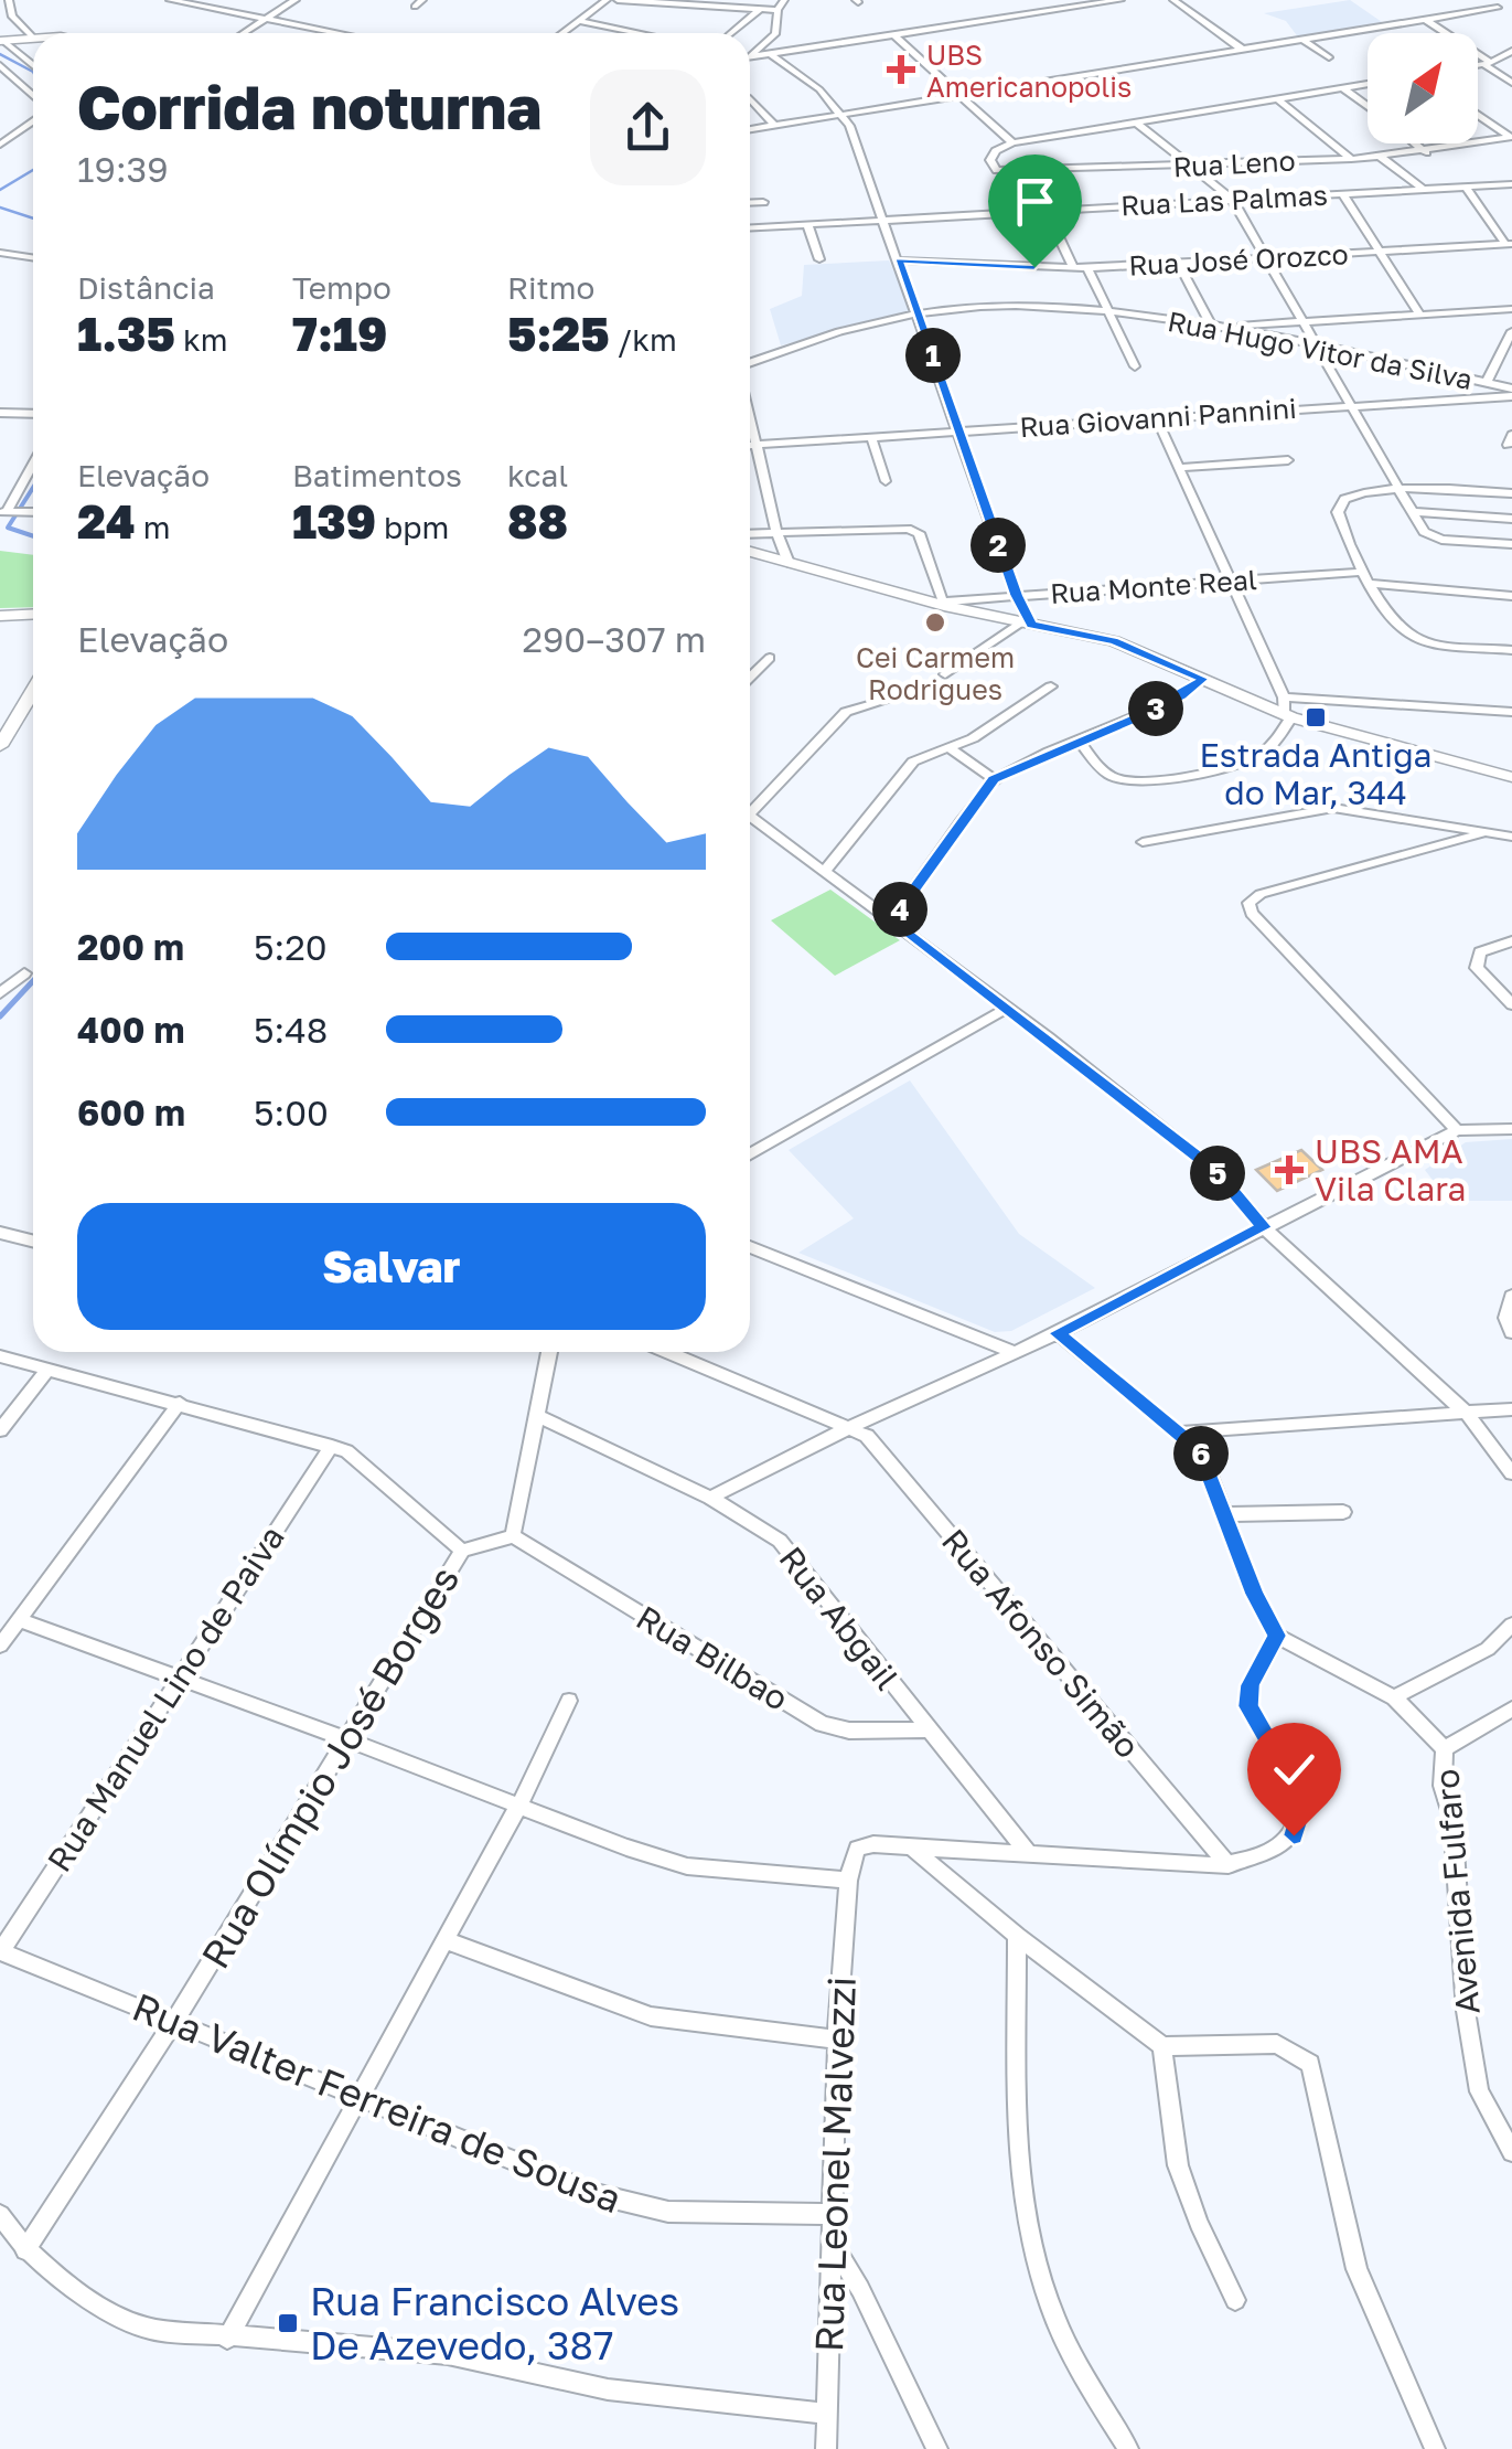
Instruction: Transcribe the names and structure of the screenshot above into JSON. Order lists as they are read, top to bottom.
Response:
{
  "streets": {
    "street": [
      "Rua Leno",
      "Rua Las Palmas",
      "Rua José Orozco",
      "Rua Hugo Vitor da Silva",
      "Rua Giovanni Pannini",
      "Rua Monte Real",
      "Rua Abgail",
      "Rua Afonso Simão",
      "Rua Bilbao",
      "Rua Manuel Lino de Paiva",
      "Rua Olímpio José Borges",
      "Avenida Fulfaro",
      "Rua Valter Ferreira de Sousa",
      "Rua Leonel Malvezzi"
    ]
  },
  "crossings": [
    ["Rua Abgail", "Rua Bilbao"],
    ["Rua Bilbao", "Rua Olímpio José Borges"],
    ["Rua Manuel Lino de Paiva", "Rua Valter Ferreira de Sousa"],
    ["Rua Olímpio José Borges", "Rua Valter Ferreira de Sousa"],
    ["Rua Valter Ferreira de Sousa", "Rua Leonel Malvezzi"]
  ],
  "places": {
    "health": ["UBS Americanopolis", "UBS AMA Vila Clara"],
    "other": ["Cei Carmem Rodrigues"],
    "transit": ["Estrada Antiga do Mar, 344", "Rua Francisco Alves De Azevedo, 387"]
  },
  "north": "top right",
  "page": {
    "heading": ["Corrida noturna", "19:39"],
    "stats": [
      ["Distância", "1.35 km"],
      ["Tempo", "7:19"],
      ["Ritmo", "5:25 /km"],
      ["Elevação", "24 m"],
      ["Batimentos", "139 bpm"],
      ["kcal", "88"]
    ],
    "pins": [
      "1",
      "2",
      "3",
      "4",
      "5",
      "6"
    ],
    "chart": ["Elevação", "290–307 m"],
    "list": [
      {
        "name": "200 m",
        "note": "5:20"
      },
      {
        "name": "400 m",
        "note": "5:48"
      },
      {
        "name": "600 m",
        "note": "5:00"
      }
    ],
    "buttons": "Salvar"
  }
}
